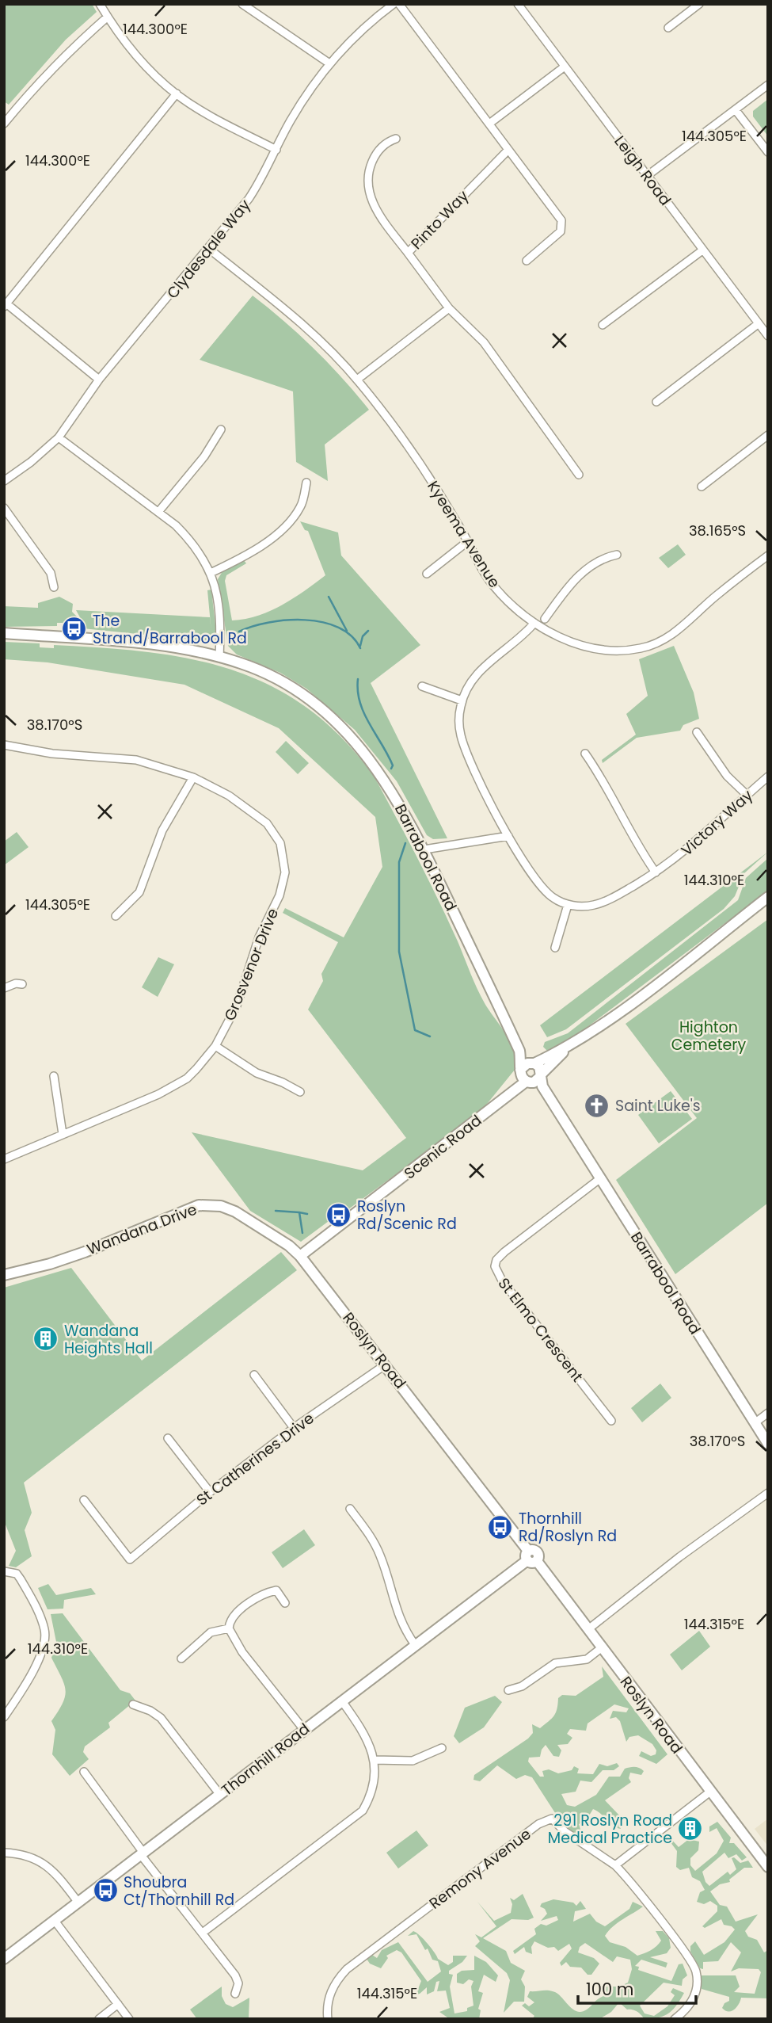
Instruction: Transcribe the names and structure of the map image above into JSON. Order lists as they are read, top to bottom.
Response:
{
  "streets": {
    "street": [
      "Leigh Road",
      "Pinto Way",
      "Clydesdale Way",
      "Kyeema Avenue",
      "Victory Way",
      "Barrabool Road",
      "Grosvenor Drive",
      "Scenic Road",
      "Wandana Drive",
      "St Elmo Crescent",
      "Roslyn Road",
      "St Catherines Drive",
      "Thornhill Road",
      "Remony Avenue"
    ]
  },
  "crossings": [
    ["Clydesdale Way", "Kyeema Avenue"],
    ["Barrabool Road", "Scenic Road"],
    ["Barrabool Road", "St Elmo Crescent"],
    ["Scenic Road", "Wandana Drive"],
    ["Scenic Road", "Roslyn Road"],
    ["Wandana Drive", "Roslyn Road"],
    ["Roslyn Road", "St Catherines Drive"],
    ["Roslyn Road", "Thornhill Road"]
  ],
  "parks": ["Highton Cemetery"],
  "places": {
    "bus stop": [
      "The Strand/Barrabool Rd",
      "Roslyn Rd/Scenic Rd",
      "Thornhill Rd/Roslyn Rd",
      "Shoubra Ct/Thornhill Rd"
    ],
    "church": ["Saint Luke's"],
    "building": ["Wandana Heights Hall", "291 Roslyn Road Medical Practice"]
  },
  "scale_bar": "100 m",
  "coordinates": [
    "144.300°E",
    "144.305°E",
    "38.165°S",
    "38.170°S",
    "144.310°E",
    "144.315°E"
  ]
}
